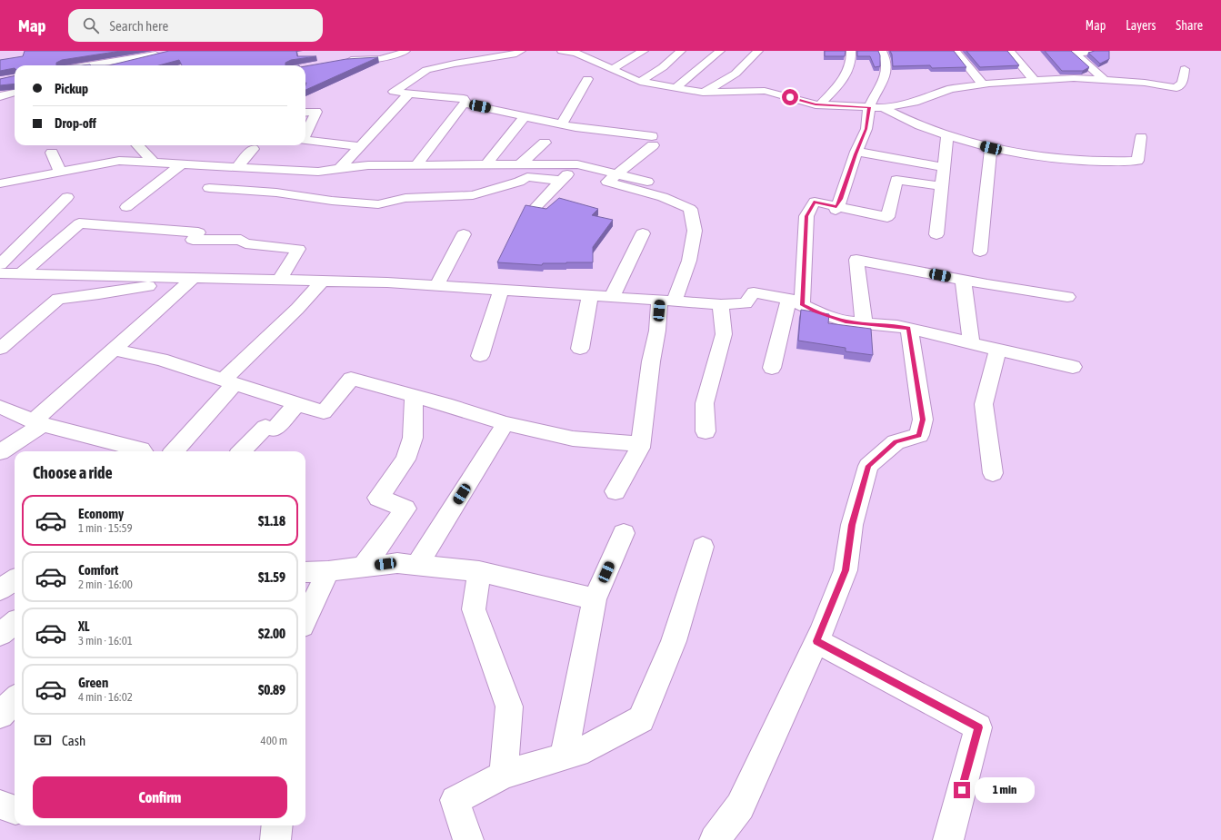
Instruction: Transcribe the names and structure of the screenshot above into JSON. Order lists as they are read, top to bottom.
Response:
{
  "page": {
    "header": "Map",
    "search": "Search here",
    "nav": ["Map", "Layers", "Share"],
    "banner": ["Pickup", "Drop-off"],
    "heading": "Choose a ride",
    "list": [
      {
        "name": "Economy",
        "note": "1 min · 15:59",
        "value": "$1.18"
      },
      {
        "name": "Comfort",
        "note": "2 min · 16:00",
        "value": "$1.59"
      },
      {
        "name": "XL",
        "note": "3 min · 16:01",
        "value": "$2.00"
      },
      {
        "name": "Green",
        "note": "4 min · 16:02",
        "value": "$0.89"
      }
    ],
    "pay": ["Cash", "400 m"],
    "buttons": "Confirm",
    "bubble": "1 min"
  }
}
